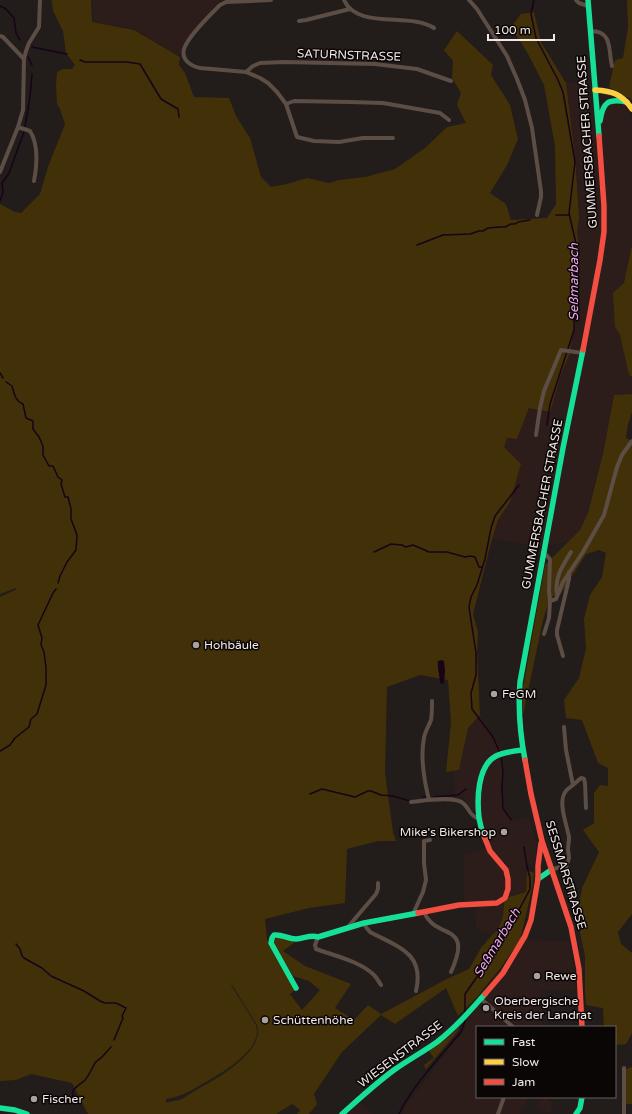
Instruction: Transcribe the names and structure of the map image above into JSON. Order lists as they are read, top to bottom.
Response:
{
  "streets": {
    "main road": ["GUMMERSBACHER STRASSE", "SESSMARSTRASSE", "WIESENSTRASSE"],
    "street": ["SATURNSTRASSE"]
  },
  "crossings": [
    ["GUMMERSBACHER STRASSE", "SESSMARSTRASSE"],
    ["SESSMARSTRASSE", "WIESENSTRASSE"]
  ],
  "water": ["Seßmarbach"],
  "places": [
    "Hohbäule",
    "FeGM",
    "Mike's Bikershop",
    "Rewe",
    "Oberbergische Kreis der Landrat",
    "Schüttenhöhe",
    "Fischer"
  ],
  "legend": ["Fast", "Slow", "Jam"],
  "scale_bar": "100 m"
}
